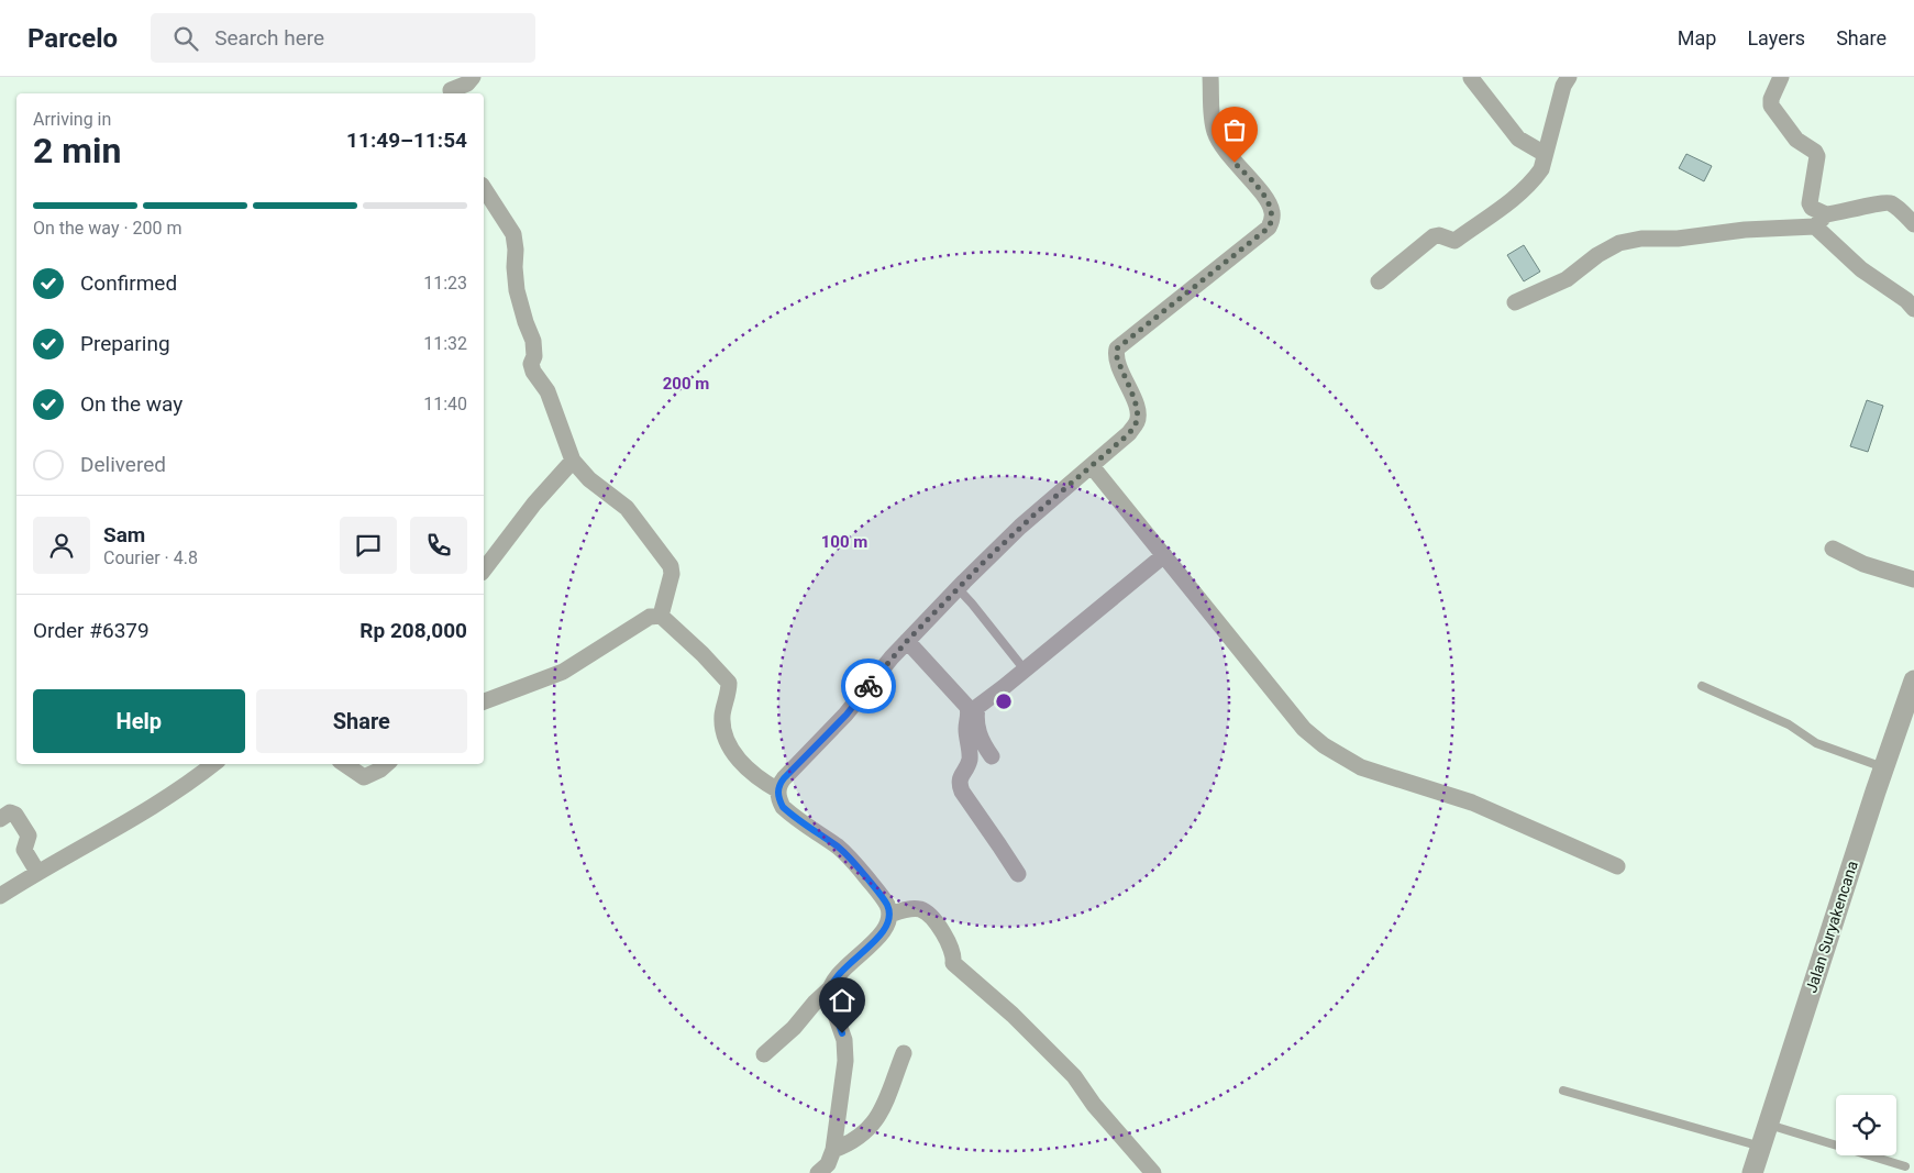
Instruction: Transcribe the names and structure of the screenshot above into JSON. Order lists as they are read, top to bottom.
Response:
{
  "streets": {
    "street": ["Jalan Suryakencana"]
  },
  "page": {
    "header": "Parcelo",
    "search": "Search here",
    "nav": ["Map", "Layers", "Share"],
    "heading": ["2 min", "Arriving in", "11:49–11:54"],
    "panel": [
      "Sam",
      "Courier · 4.8",
      "Order #6379",
      "Rp 208,000"
    ],
    "bar": "On the way · 200 m",
    "list": [
      ["Confirmed", "11:23"],
      ["Preparing", "11:32"],
      ["On the way", "11:40"],
      "Delivered"
    ],
    "buttons": ["Help", "Share"]
  },
  "rings": ["200 m", "100 m"]
}
